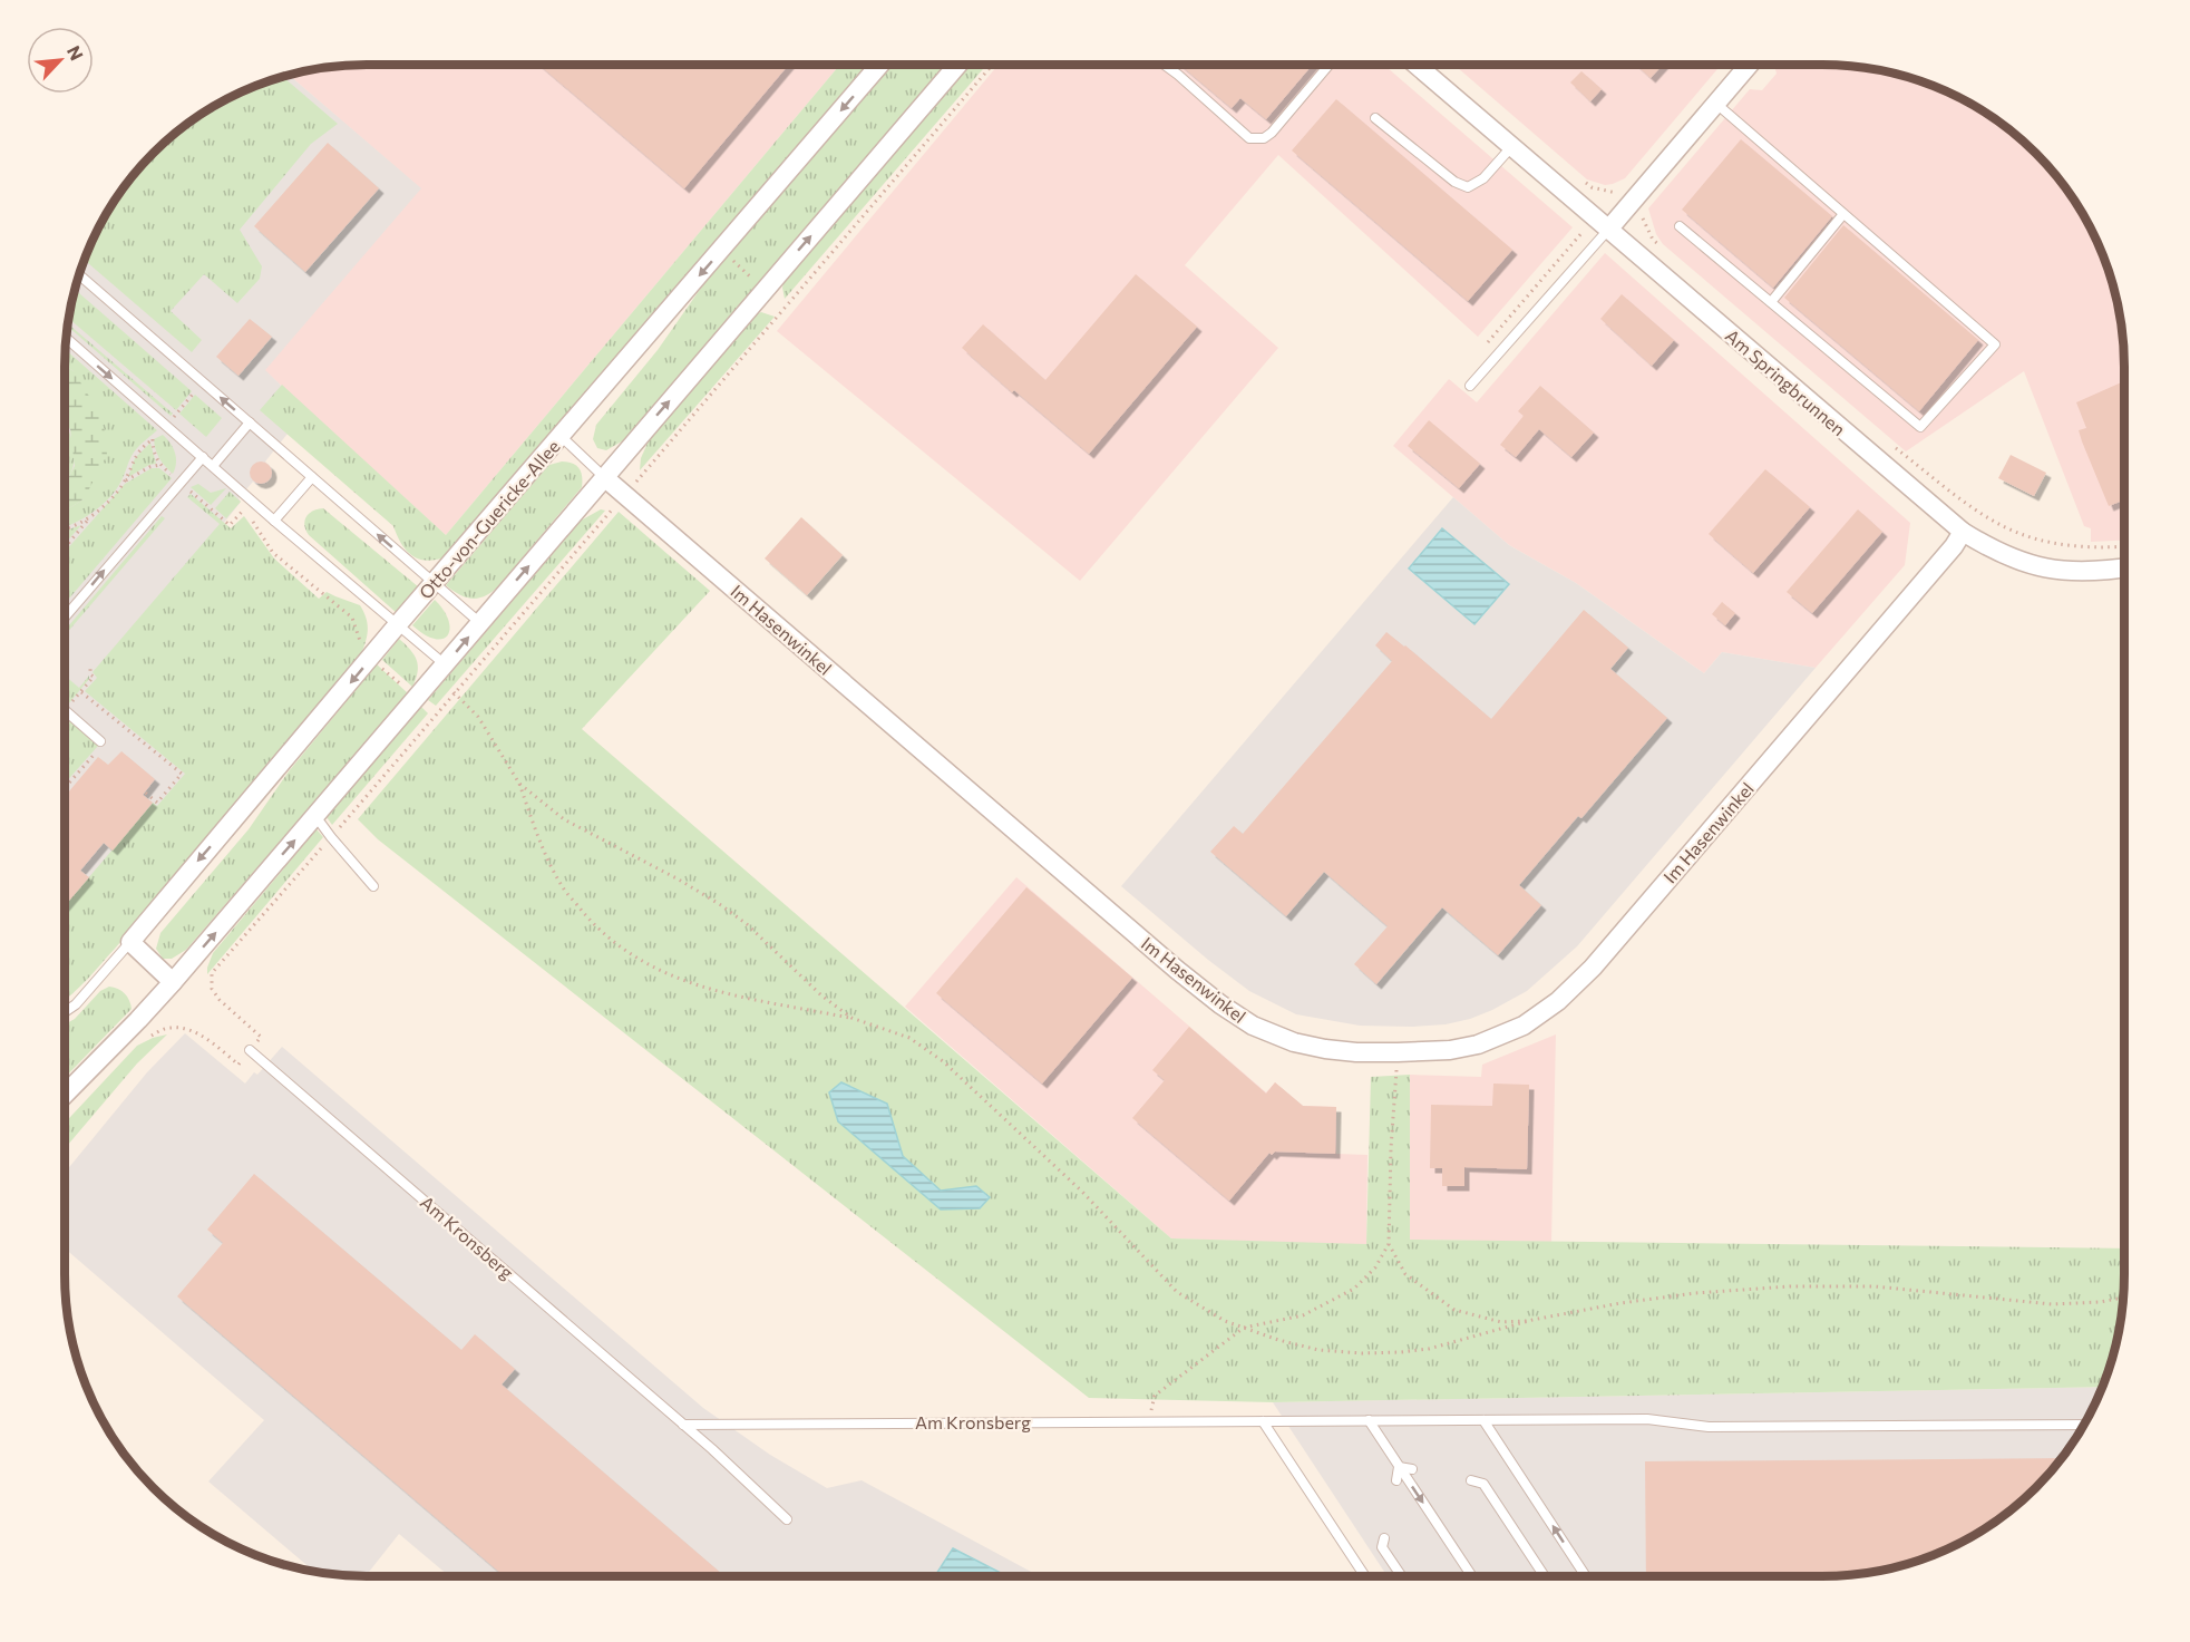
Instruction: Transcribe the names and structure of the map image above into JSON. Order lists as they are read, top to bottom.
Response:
{
  "streets": {
    "street": ["Am Springbrunnen", "Otto-von-Guericke-Allee", "Im Hasenwinkel"],
    "lane": ["Am Kronsberg"]
  },
  "crossings": [
    ["Am Springbrunnen", "Im Hasenwinkel"]
  ],
  "north": "top right"
}
